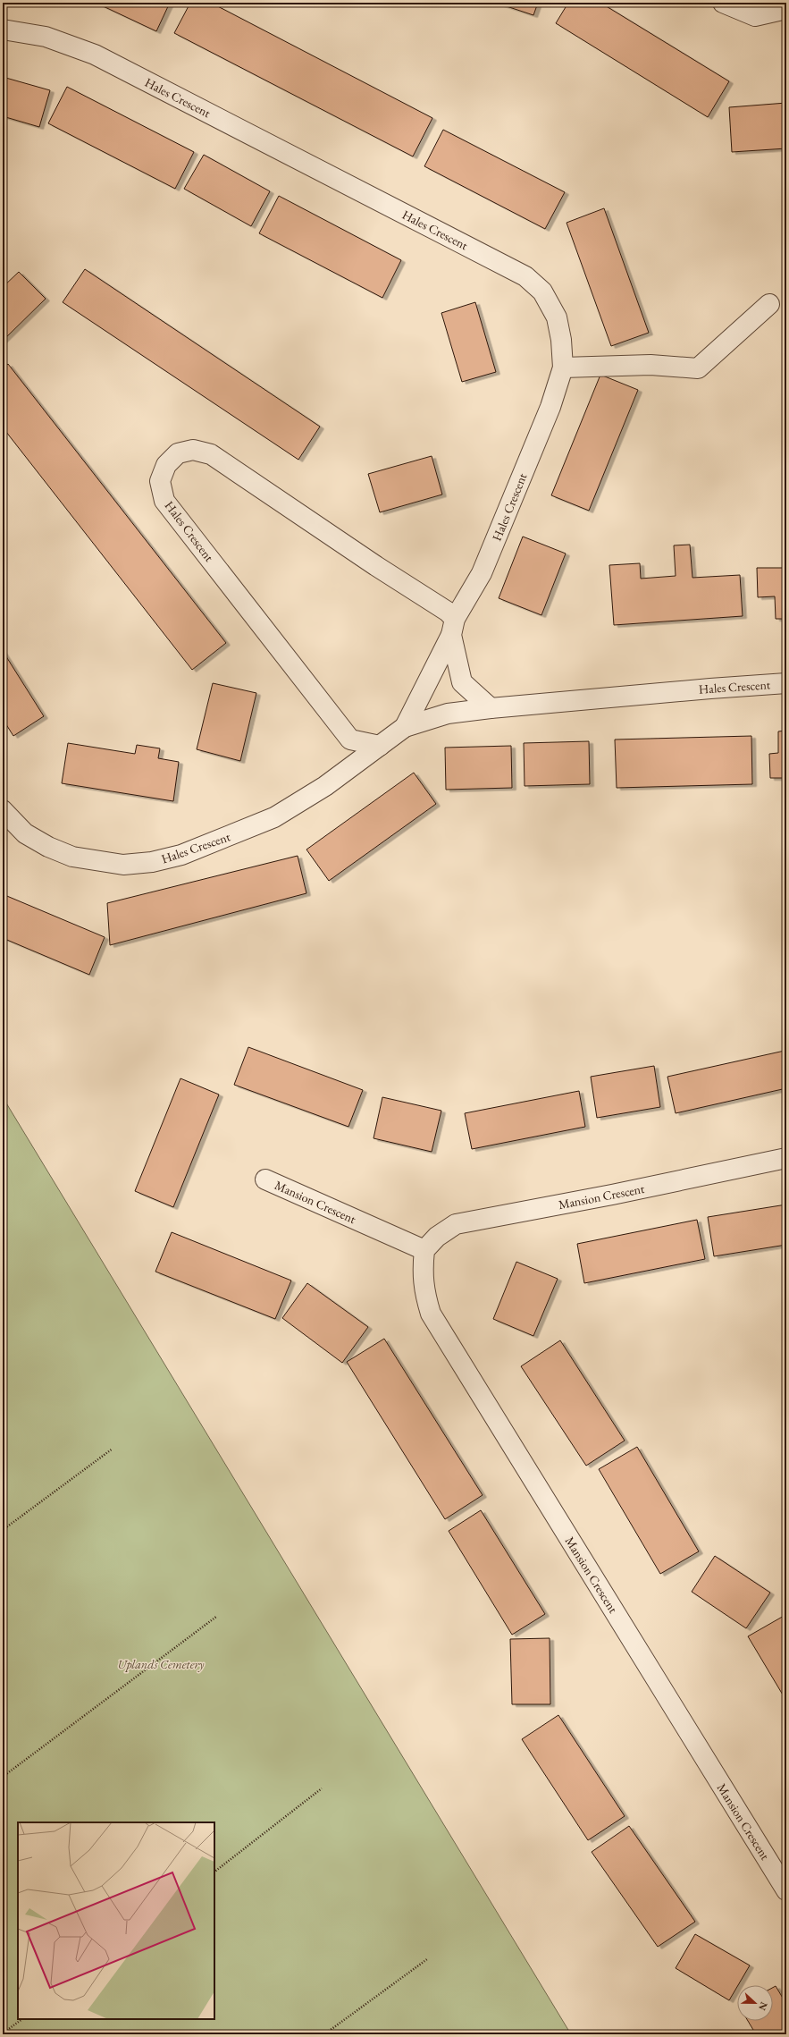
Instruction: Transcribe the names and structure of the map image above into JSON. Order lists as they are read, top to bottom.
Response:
{
  "streets": {
    "street": ["Hales Crescent", "Mansion Crescent"]
  },
  "parks": ["Uplands Cemetery"],
  "north": "right"
}
